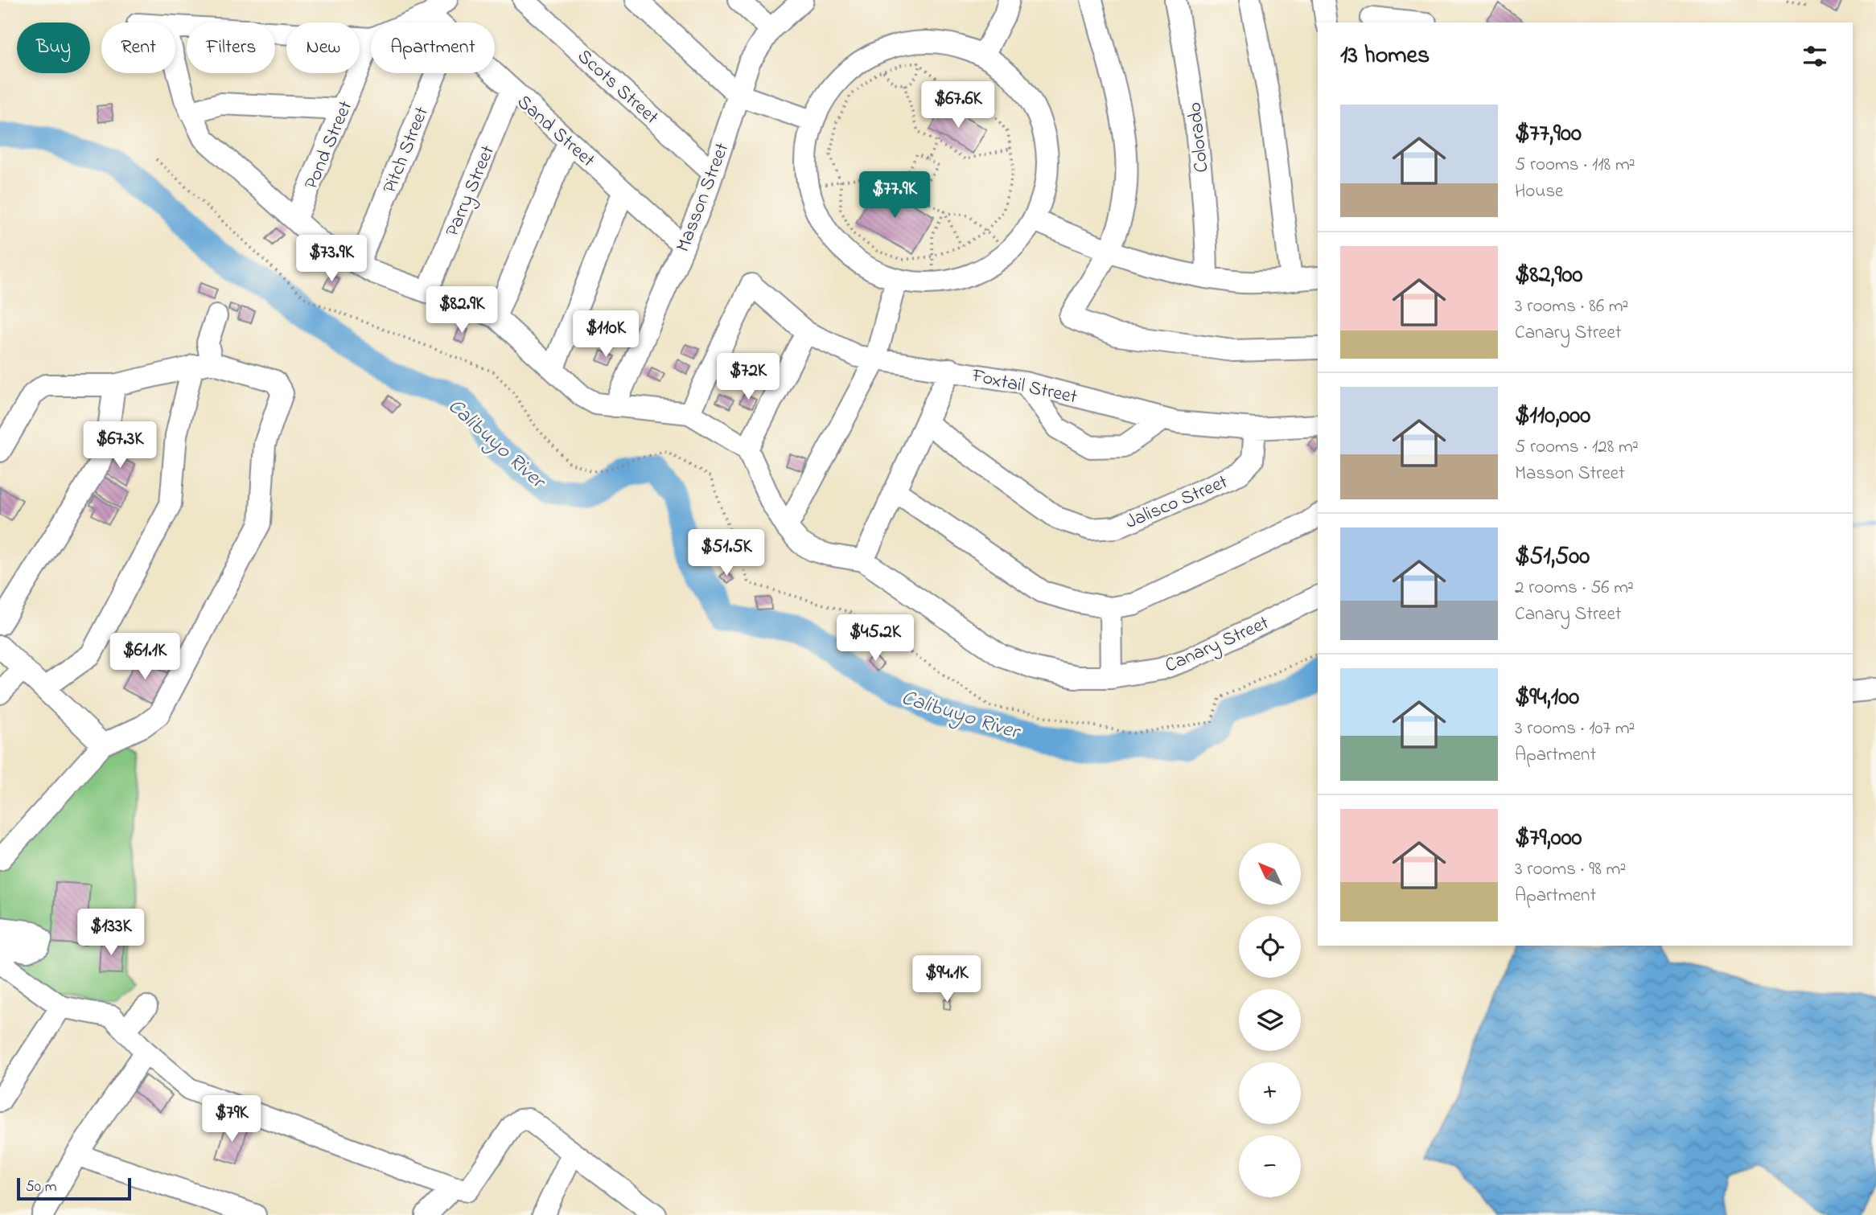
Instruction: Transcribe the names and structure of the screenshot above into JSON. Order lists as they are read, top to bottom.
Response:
{
  "streets": {
    "street": [
      "Scots Street",
      "Sand Street",
      "Colorado",
      "Pond Street",
      "Pitch Street",
      "Parry Street",
      "Masson Street",
      "Foxtail Street",
      "Jalisco Street",
      "Canary Street"
    ]
  },
  "crossings": [
    ["Scots Street", "Masson Street"],
    ["Sand Street", "Parry Street"],
    ["Sand Street", "Masson Street"],
    ["Foxtail Street", "Jalisco Street"]
  ],
  "water": ["Calibuyo River"],
  "scale_bar": "50 m",
  "north": "top left",
  "page": {
    "chip": [
      "Buy",
      "Rent",
      "Filters",
      "New",
      "Apartment"
    ],
    "heading": "13 homes",
    "price": [
      "$67.6K",
      "$77.9K",
      "$73.9K",
      "$82.9K",
      "$110K",
      "$72K",
      "$67.3K",
      "$51.5K",
      "$45.2K",
      "$61.1K",
      "$133K",
      "$94.1K",
      "$79K"
    ],
    "list": [
      {
        "name": "$77,900",
        "note": "5 rooms · 118 m² · House"
      },
      {
        "name": "$82,900",
        "note": "3 rooms · 86 m² · Canary Street"
      },
      {
        "name": "$110,000",
        "note": "5 rooms · 128 m² · Masson Street"
      },
      {
        "name": "$51,500",
        "note": "2 rooms · 56 m² · Canary Street"
      },
      {
        "name": "$94,100",
        "note": "3 rooms · 107 m² · Apartment"
      },
      {
        "name": "$79,000",
        "note": "3 rooms · 98 m² · Apartment"
      }
    ],
    "map_buttons": ["+", "−"],
    "scale": "50 m"
  }
}
